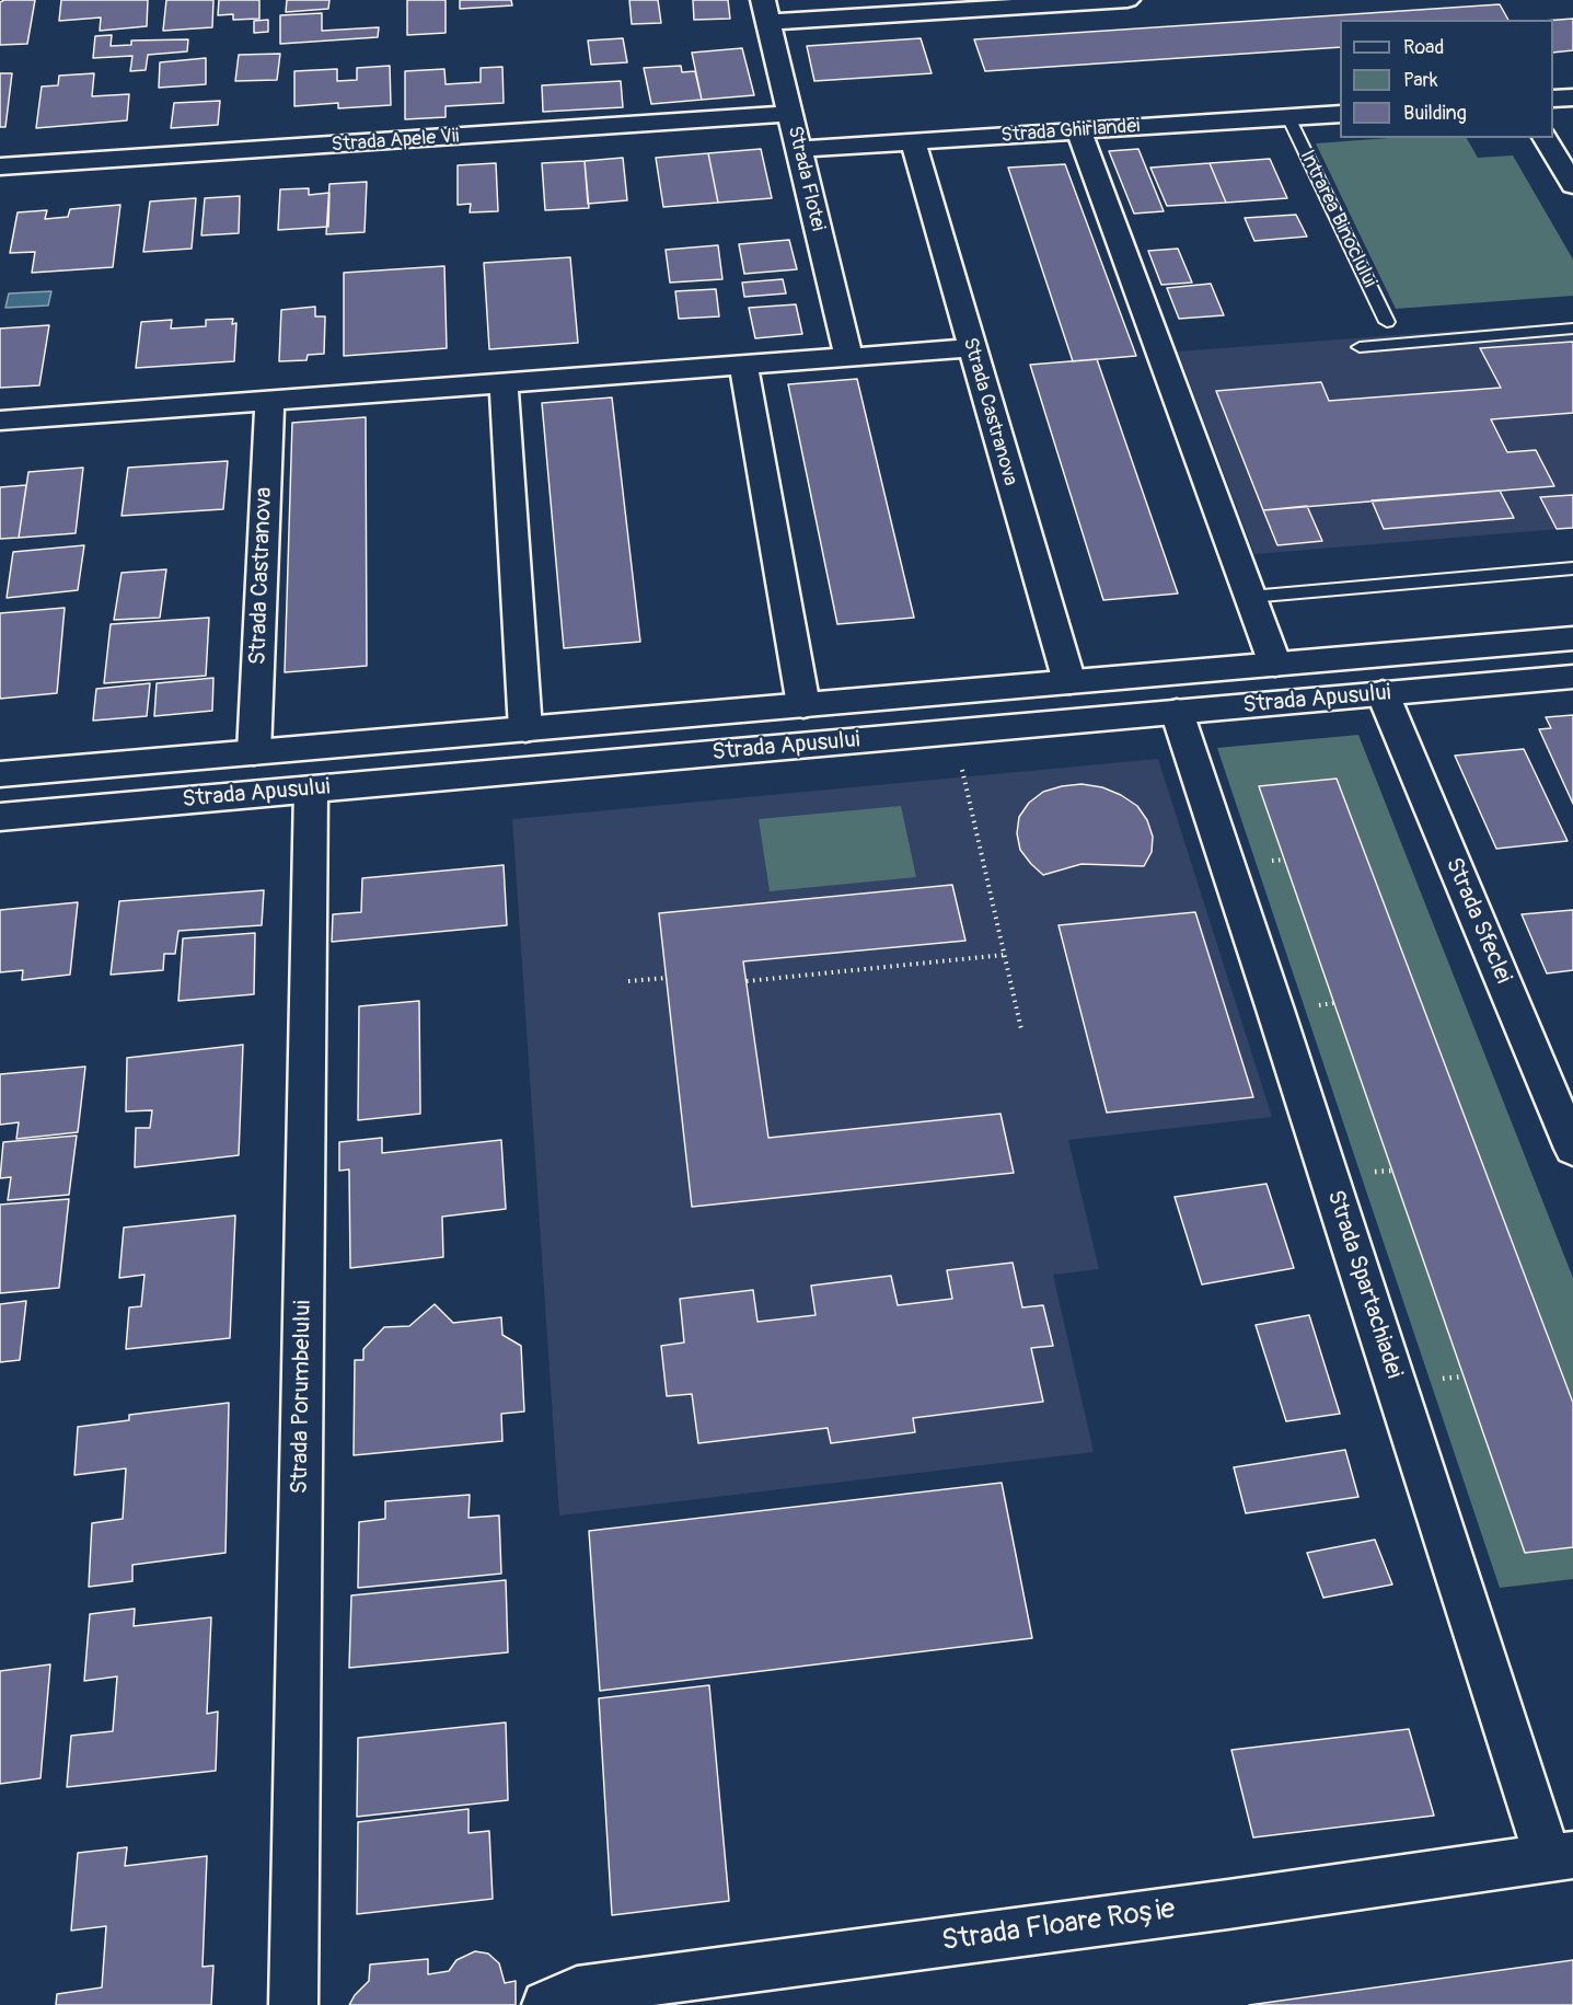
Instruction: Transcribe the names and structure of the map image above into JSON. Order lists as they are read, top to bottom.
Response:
{
  "streets": {
    "street": [
      "Strada Ghirlandei",
      "Strada Apele Vii",
      "Strada Flotei",
      "Strada Castranova",
      "Strada Apusului",
      "Strada Sfeclei",
      "Strada Spartachiadei",
      "Strada Porumbelului",
      "Strada Floare Roșie"
    ],
    "lane": ["Intrarea Binoclului"]
  },
  "crossings": [
    ["Strada Ghirlandei", "Strada Flotei"],
    ["Strada Ghirlandei", "Intrarea Binoclului"],
    ["Strada Ghirlandei", "Strada Castranova"],
    ["Strada Ghirlandei", "Strada Apusului"],
    ["Strada Apele Vii", "Strada Flotei"],
    ["Strada Castranova", "Strada Apusului"],
    ["Strada Apusului", "Strada Sfeclei"],
    ["Strada Apusului", "Strada Spartachiadei"],
    ["Strada Apusului", "Strada Porumbelului"],
    ["Strada Spartachiadei", "Strada Floare Roșie"]
  ],
  "legend": ["Road", "Park", "Building"]
}
